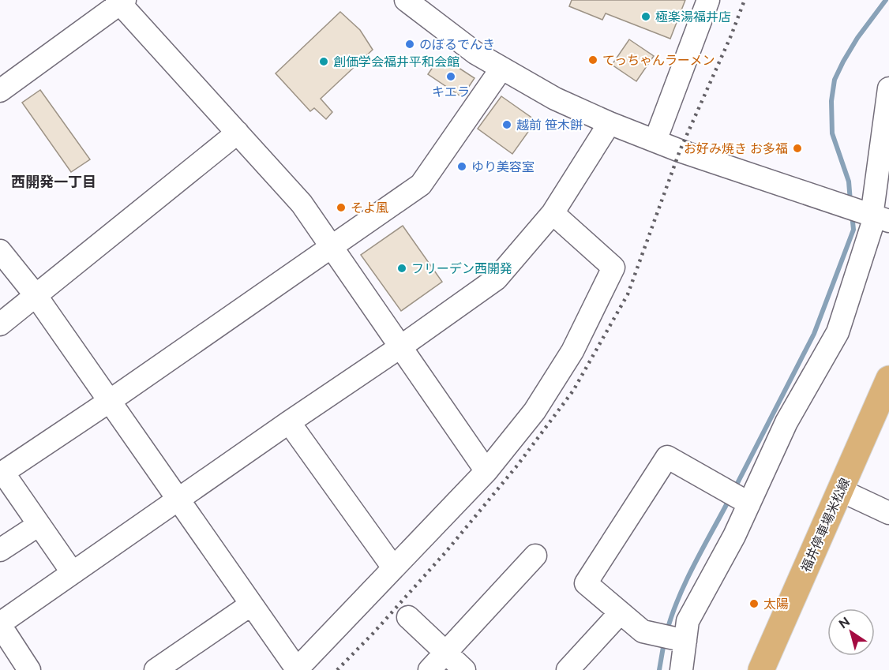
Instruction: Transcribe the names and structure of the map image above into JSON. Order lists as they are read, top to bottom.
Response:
{
  "streets": {
    "main road": ["福井停車場米松線"]
  },
  "districts": ["西開発一丁目"],
  "places": [
    "極楽湯福井店",
    "のぼるでんき",
    "てっちゃんラーメン",
    "創価学会福井平和会館",
    "キエラ",
    "越前 笹木餅",
    "お好み焼き お多福",
    "ゆり美容室",
    "そよ風",
    "フリーデン西開発",
    "太陽"
  ],
  "north": "top left"
}
